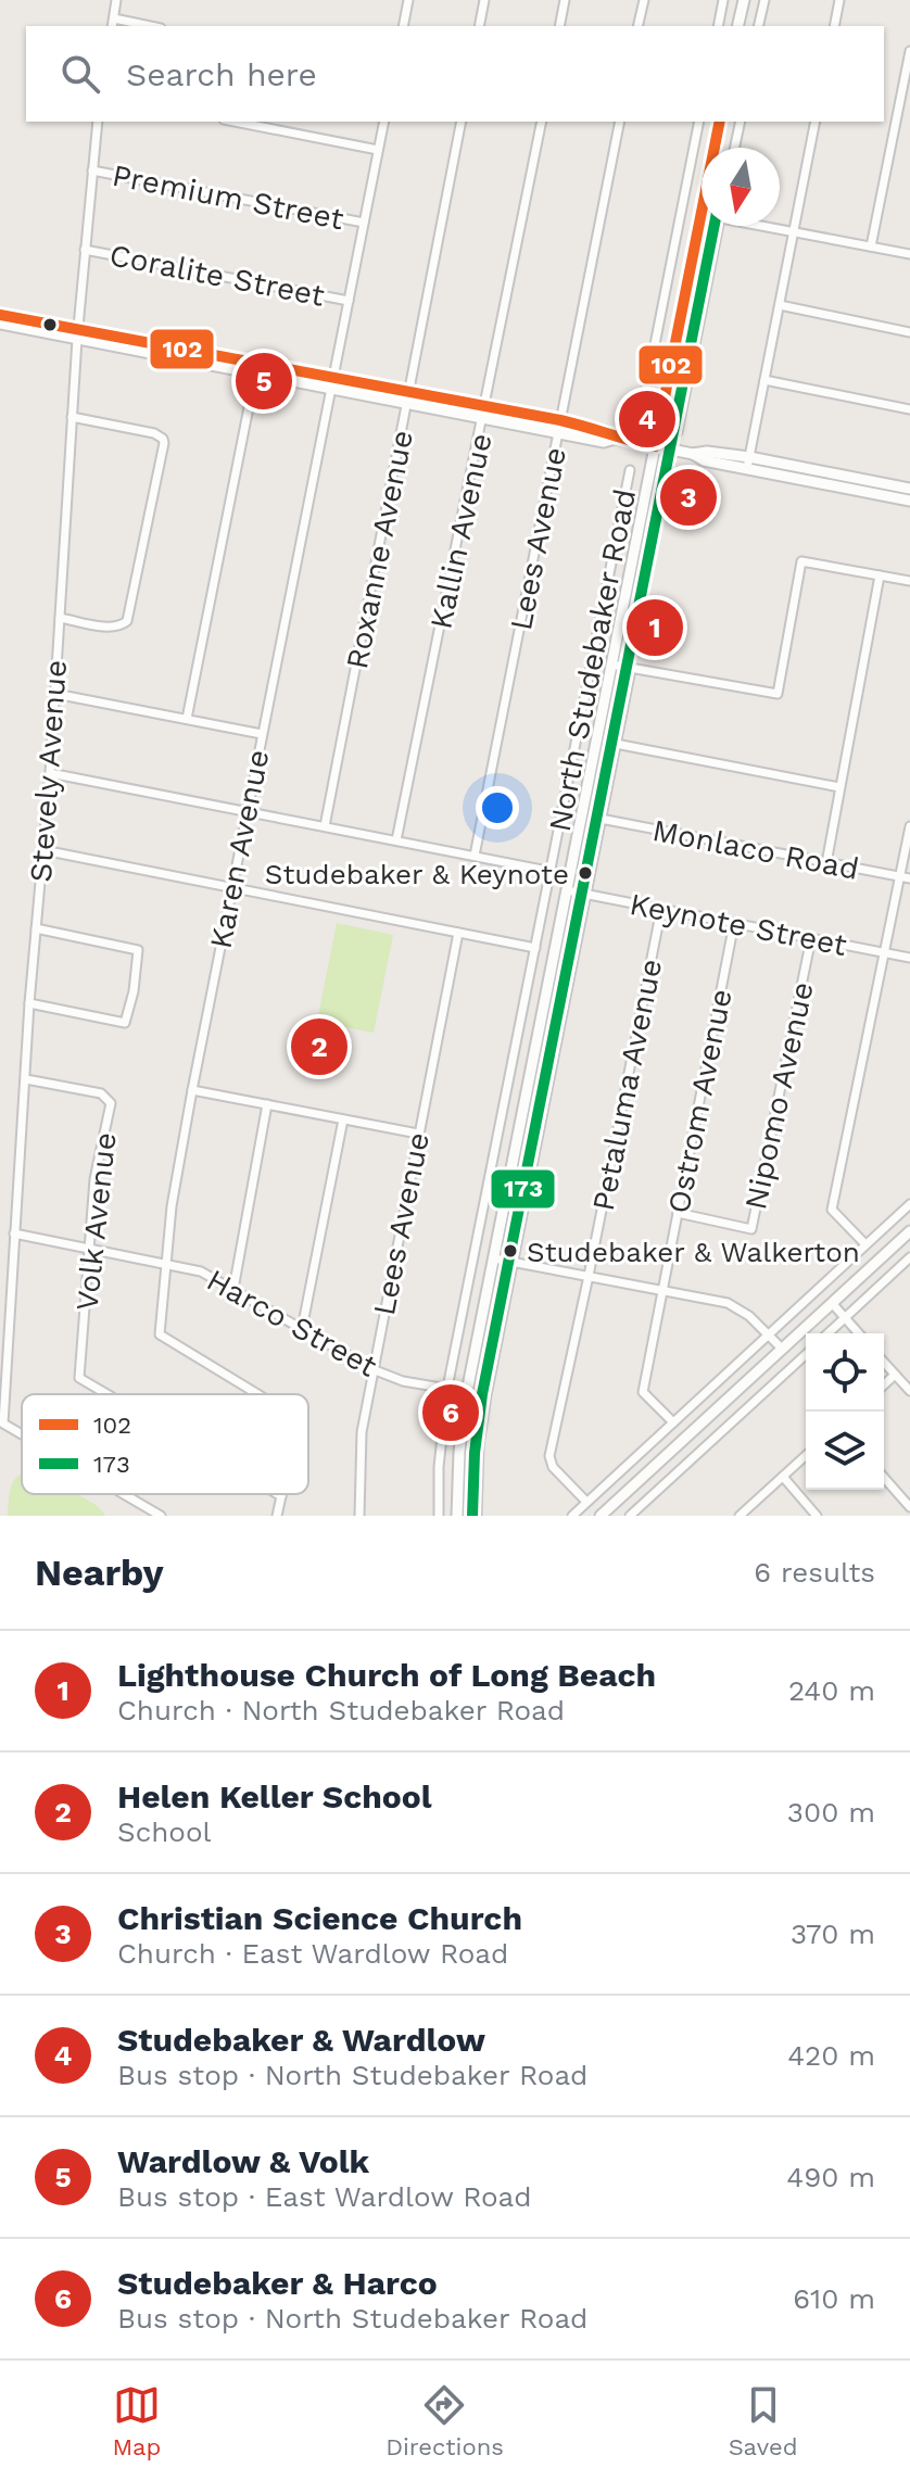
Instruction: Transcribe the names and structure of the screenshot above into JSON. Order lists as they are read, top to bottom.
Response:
{
  "streets": {
    "main road": ["North Studebaker Road"],
    "street": [
      "Premium Street",
      "Coralite Street",
      "Kallin Avenue",
      "Lees Avenue",
      "Roxanne Avenue",
      "Stevely Avenue",
      "Karen Avenue",
      "Monlaco Road",
      "Keynote Street",
      "Petaluma Avenue",
      "Nipomo Avenue",
      "Ostrom Avenue",
      "Volk Avenue",
      "Harco Street"
    ]
  },
  "crossings": [
    ["Premium Street", "Stevely Avenue"],
    ["Premium Street", "Karen Avenue"],
    ["Coralite Street", "Stevely Avenue"],
    ["Coralite Street", "Karen Avenue"],
    ["Lees Avenue", "Harco Street"],
    ["North Studebaker Road", "Monlaco Road"],
    ["North Studebaker Road", "Keynote Street"],
    ["North Studebaker Road", "Harco Street"],
    ["Stevely Avenue", "Volk Avenue"],
    ["Stevely Avenue", "Harco Street"],
    ["Karen Avenue", "Volk Avenue"],
    ["Karen Avenue", "Harco Street"],
    ["Keynote Street", "Petaluma Avenue"],
    ["Keynote Street", "Nipomo Avenue"],
    ["Keynote Street", "Ostrom Avenue"],
    ["Nipomo Avenue", "Ostrom Avenue"],
    ["Volk Avenue", "Harco Street"]
  ],
  "places": ["Studebaker & Keynote", "Studebaker & Walkerton"],
  "lines": ["transit line 102", "transit line 173"],
  "legend": ["102", "173"],
  "north": "bottom",
  "page": {
    "search": "Search here",
    "pins": [
      "5",
      "4",
      "3",
      "1",
      "2",
      "6"
    ],
    "heading": ["Nearby", "6 results"],
    "list": [
      {
        "mark": "1",
        "name": "Lighthouse Church of Long Beach",
        "note": "Church · North Studebaker Road",
        "value": "240 m"
      },
      {
        "mark": "2",
        "name": "Helen Keller School",
        "note": "School",
        "value": "300 m"
      },
      {
        "mark": "3",
        "name": "Christian Science Church",
        "note": "Church · East Wardlow Road",
        "value": "370 m"
      },
      {
        "mark": "4",
        "name": "Studebaker & Wardlow",
        "note": "Bus stop · North Studebaker Road",
        "value": "420 m"
      },
      {
        "mark": "5",
        "name": "Wardlow & Volk",
        "note": "Bus stop · East Wardlow Road",
        "value": "490 m"
      },
      {
        "mark": "6",
        "name": "Studebaker & Harco",
        "note": "Bus stop · North Studebaker Road",
        "value": "610 m"
      }
    ],
    "nav": ["Map", "Directions", "Saved"]
  }
}
